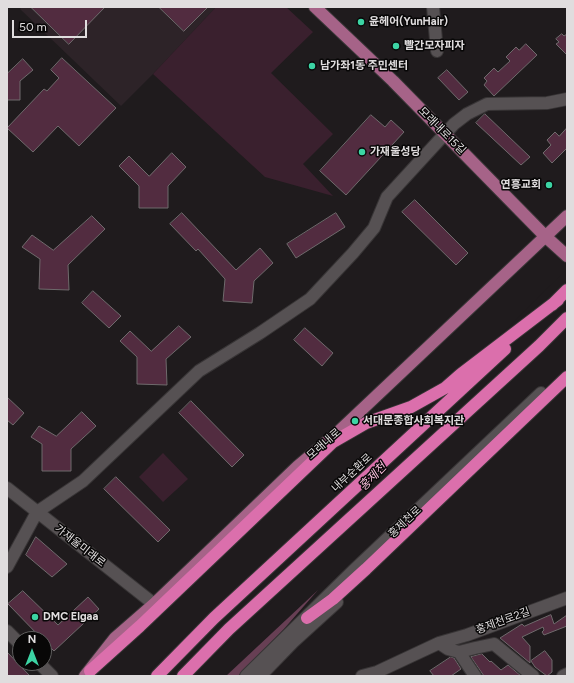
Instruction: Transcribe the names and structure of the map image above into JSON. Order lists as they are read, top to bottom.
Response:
{
  "streets": {
    "highway": ["내부순환로"],
    "main road": ["모래내로15길", "모래내로"],
    "street": ["홍제천로", "가재울미래로", "홍제천로2길"]
  },
  "crossings": [
    ["모래내로15길", "모래내로"],
    ["모래내로", "가재울미래로"]
  ],
  "water": ["홍제천"],
  "places": [
    "윤헤어(YunHair)",
    "빨간모자피자",
    "남가좌1동 주민센터",
    "가재울성당",
    "연흥교회",
    "서대문종합사회복지관",
    "DMC Elgaa"
  ],
  "scale_bar": "50 m",
  "north": "top"
}
